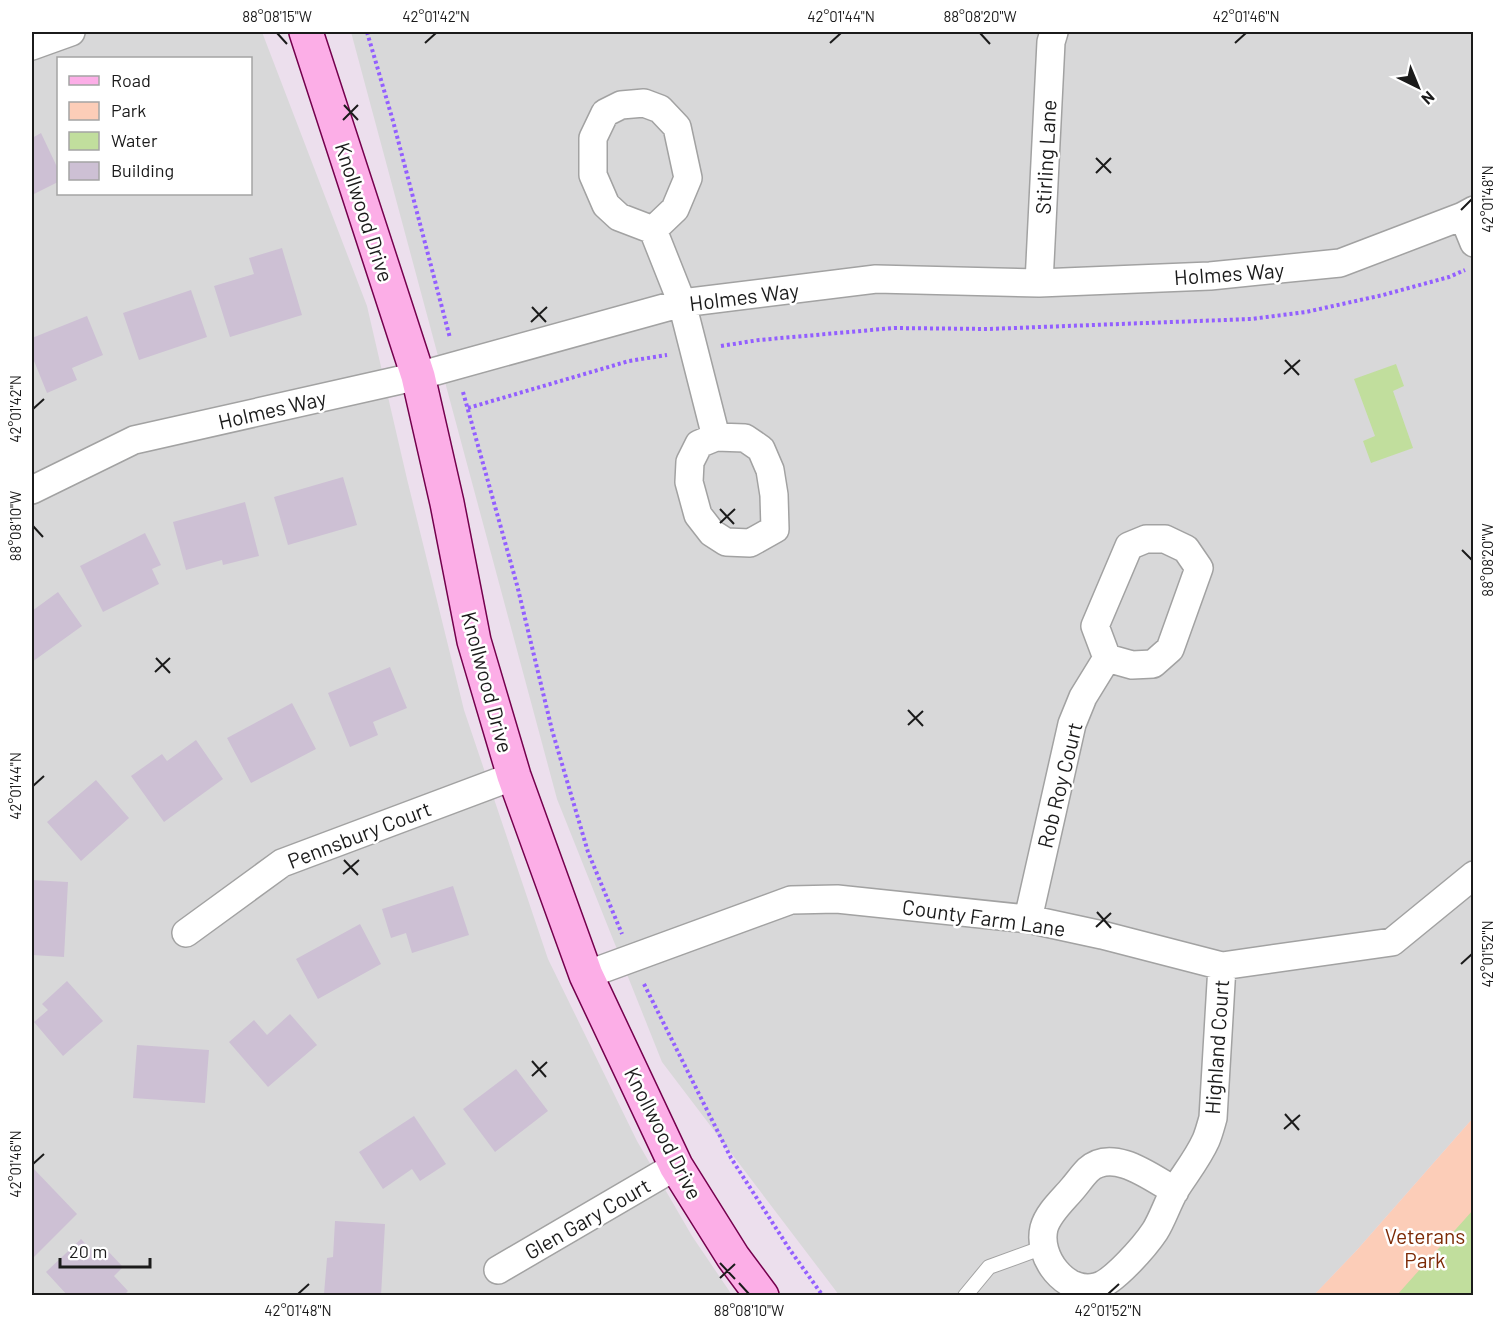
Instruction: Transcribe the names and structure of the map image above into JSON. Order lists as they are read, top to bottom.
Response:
{
  "streets": {
    "street": [
      "Stirling Lane",
      "Knollwood Drive",
      "Holmes Way",
      "Rob Roy Court",
      "Pennsbury Court",
      "County Farm Lane",
      "Highland Court",
      "Glen Gary Court"
    ]
  },
  "crossings": [
    ["Stirling Lane", "Holmes Way"],
    ["Knollwood Drive", "Holmes Way"],
    ["Knollwood Drive", "Pennsbury Court"],
    ["Knollwood Drive", "County Farm Lane"],
    ["Knollwood Drive", "Glen Gary Court"],
    ["Rob Roy Court", "County Farm Lane"],
    ["County Farm Lane", "Highland Court"]
  ],
  "parks": ["Veterans Park"],
  "legend": [
    "Road",
    "Park",
    "Water",
    "Building"
  ],
  "scale_bar": "20 m",
  "north": "bottom right",
  "coordinates": [
    "88°08'15\"W",
    "42°01'42\"N",
    "42°01'44\"N",
    "88°08'20\"W",
    "42°01'46\"N",
    "42°01'48\"N",
    "88°08'10\"W",
    "42°01'52\"N"
  ]
}
